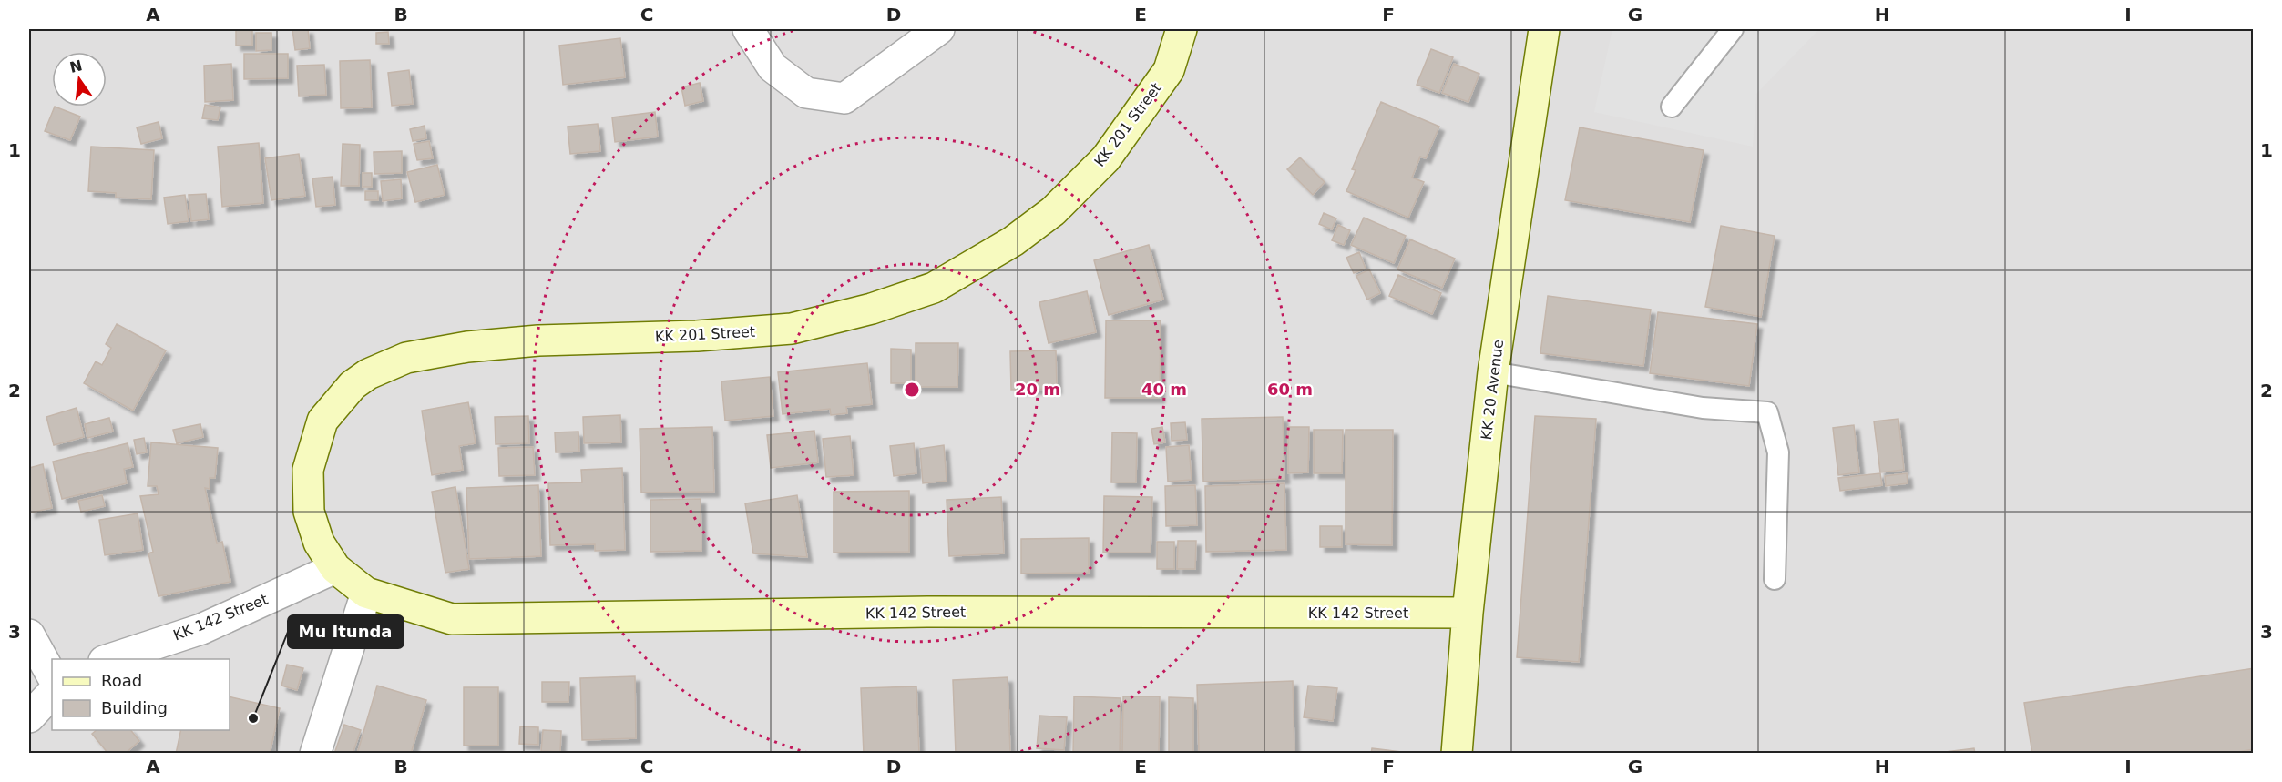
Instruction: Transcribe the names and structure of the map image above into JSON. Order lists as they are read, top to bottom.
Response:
{
  "streets": {
    "main road": ["KK 201 Street", "KK 20 Avenue", "KK 142 Street"]
  },
  "crossings": [
    ["KK 201 Street", "KK 142 Street"],
    ["KK 20 Avenue", "KK 142 Street"]
  ],
  "places": ["Mu Itunda"],
  "legend": ["Road", "Building"],
  "north": "top",
  "grid": {
    "columns": [
      "A",
      "B",
      "C",
      "D",
      "E",
      "F",
      "G",
      "H",
      "I"
    ],
    "rows": ["1", "2", "3"]
  },
  "rings": ["20 m", "40 m", "60 m"]
}
